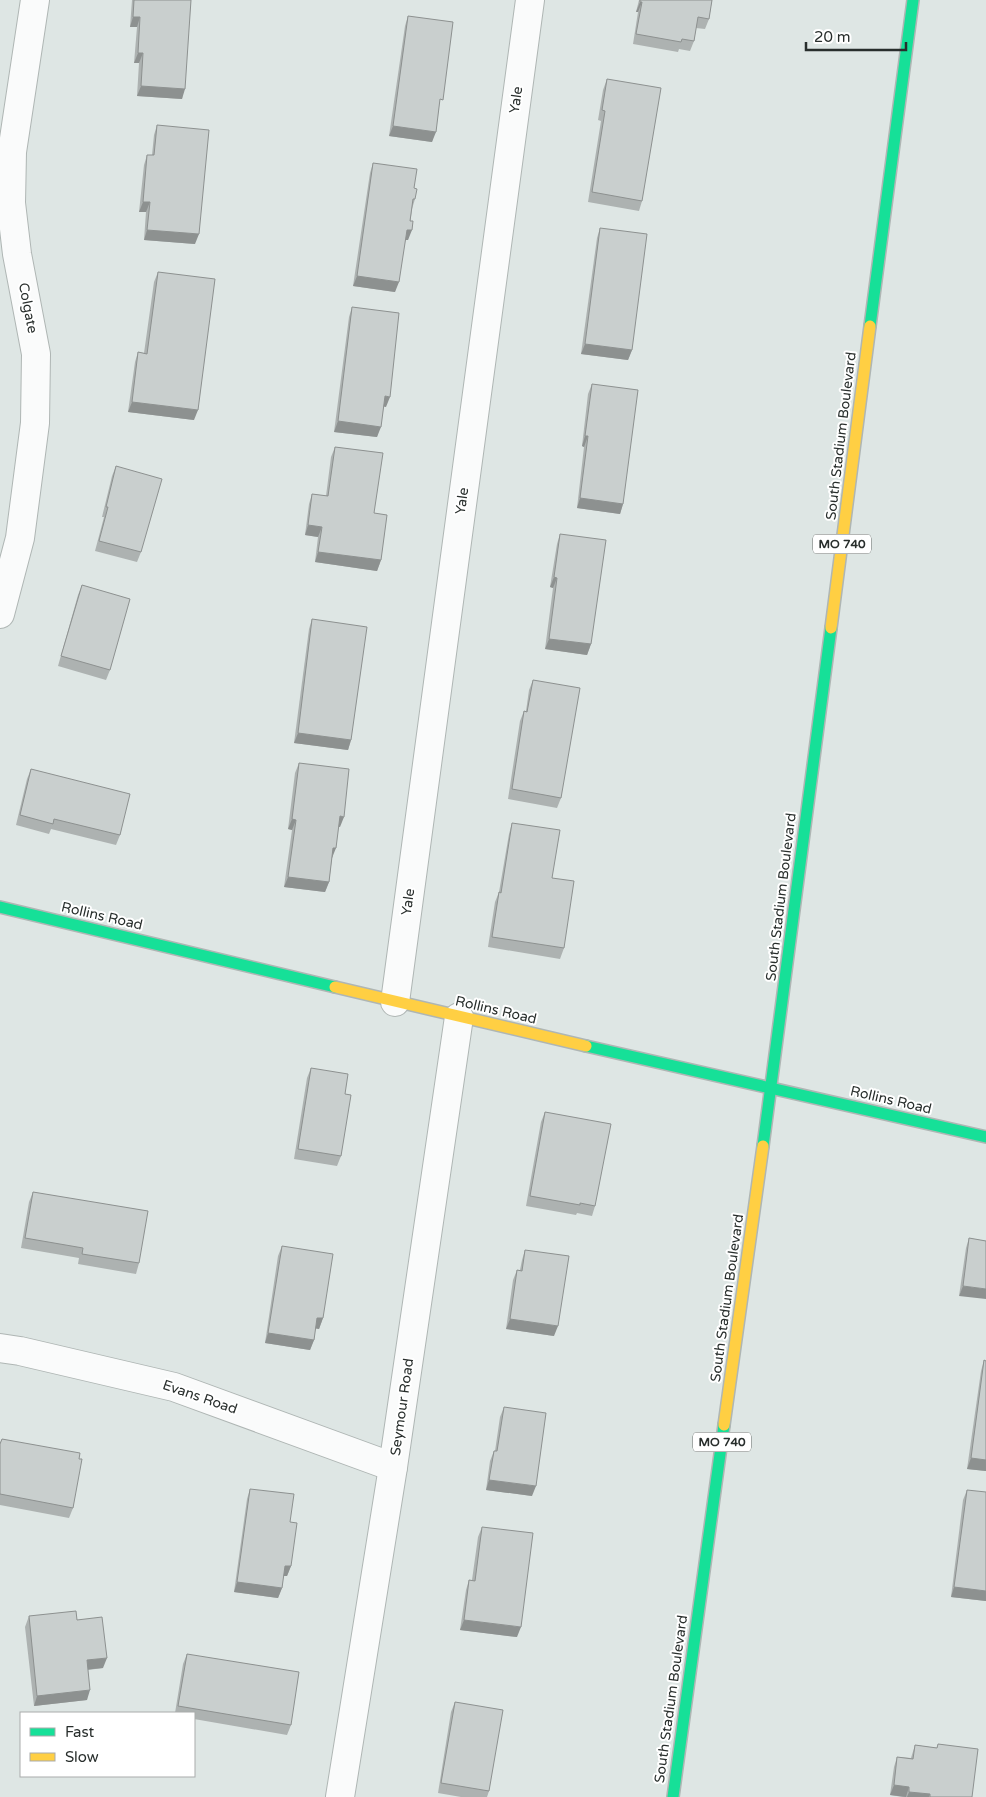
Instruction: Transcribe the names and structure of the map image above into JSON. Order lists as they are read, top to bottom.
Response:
{
  "streets": {
    "main road": ["South Stadium Boulevard", "MO 740", "Rollins Road"],
    "street": [
      "Yale",
      "Colgate",
      "Evans Road",
      "Seymour Road"
    ]
  },
  "crossings": [
    ["Yale", "Rollins Road"],
    ["South Stadium Boulevard", "Rollins Road"],
    ["Rollins Road", "Seymour Road"],
    ["Evans Road", "Seymour Road"]
  ],
  "legend": ["Fast", "Slow"],
  "scale_bar": "20 m"
}
